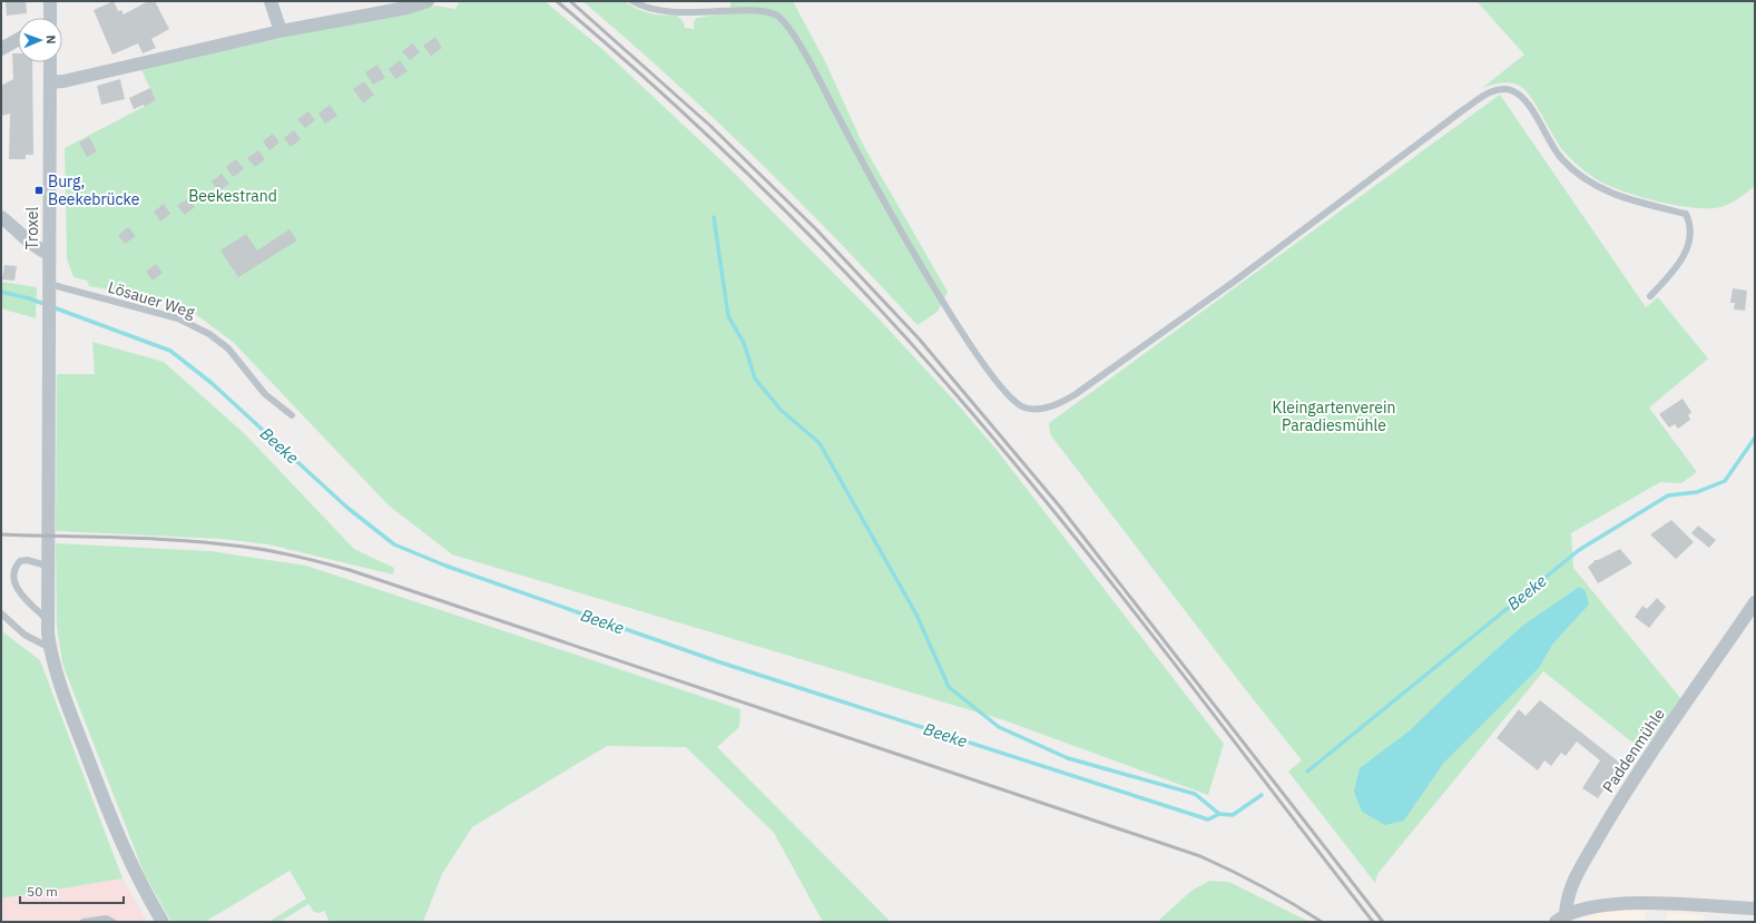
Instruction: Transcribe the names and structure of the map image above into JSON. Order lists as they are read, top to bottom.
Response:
{
  "streets": {
    "street": ["Troxel", "Paddenmühle"],
    "lane": ["Lösauer Weg"]
  },
  "crossings": [
    ["Troxel", "Lösauer Weg"]
  ],
  "water": ["Beeke"],
  "parks": ["Beekestrand", "Kleingartenverein Paradiesmühle"],
  "places": {
    "transit": ["Burg, Beekebrücke"]
  },
  "scale_bar": "50 m",
  "north": "right"
}
